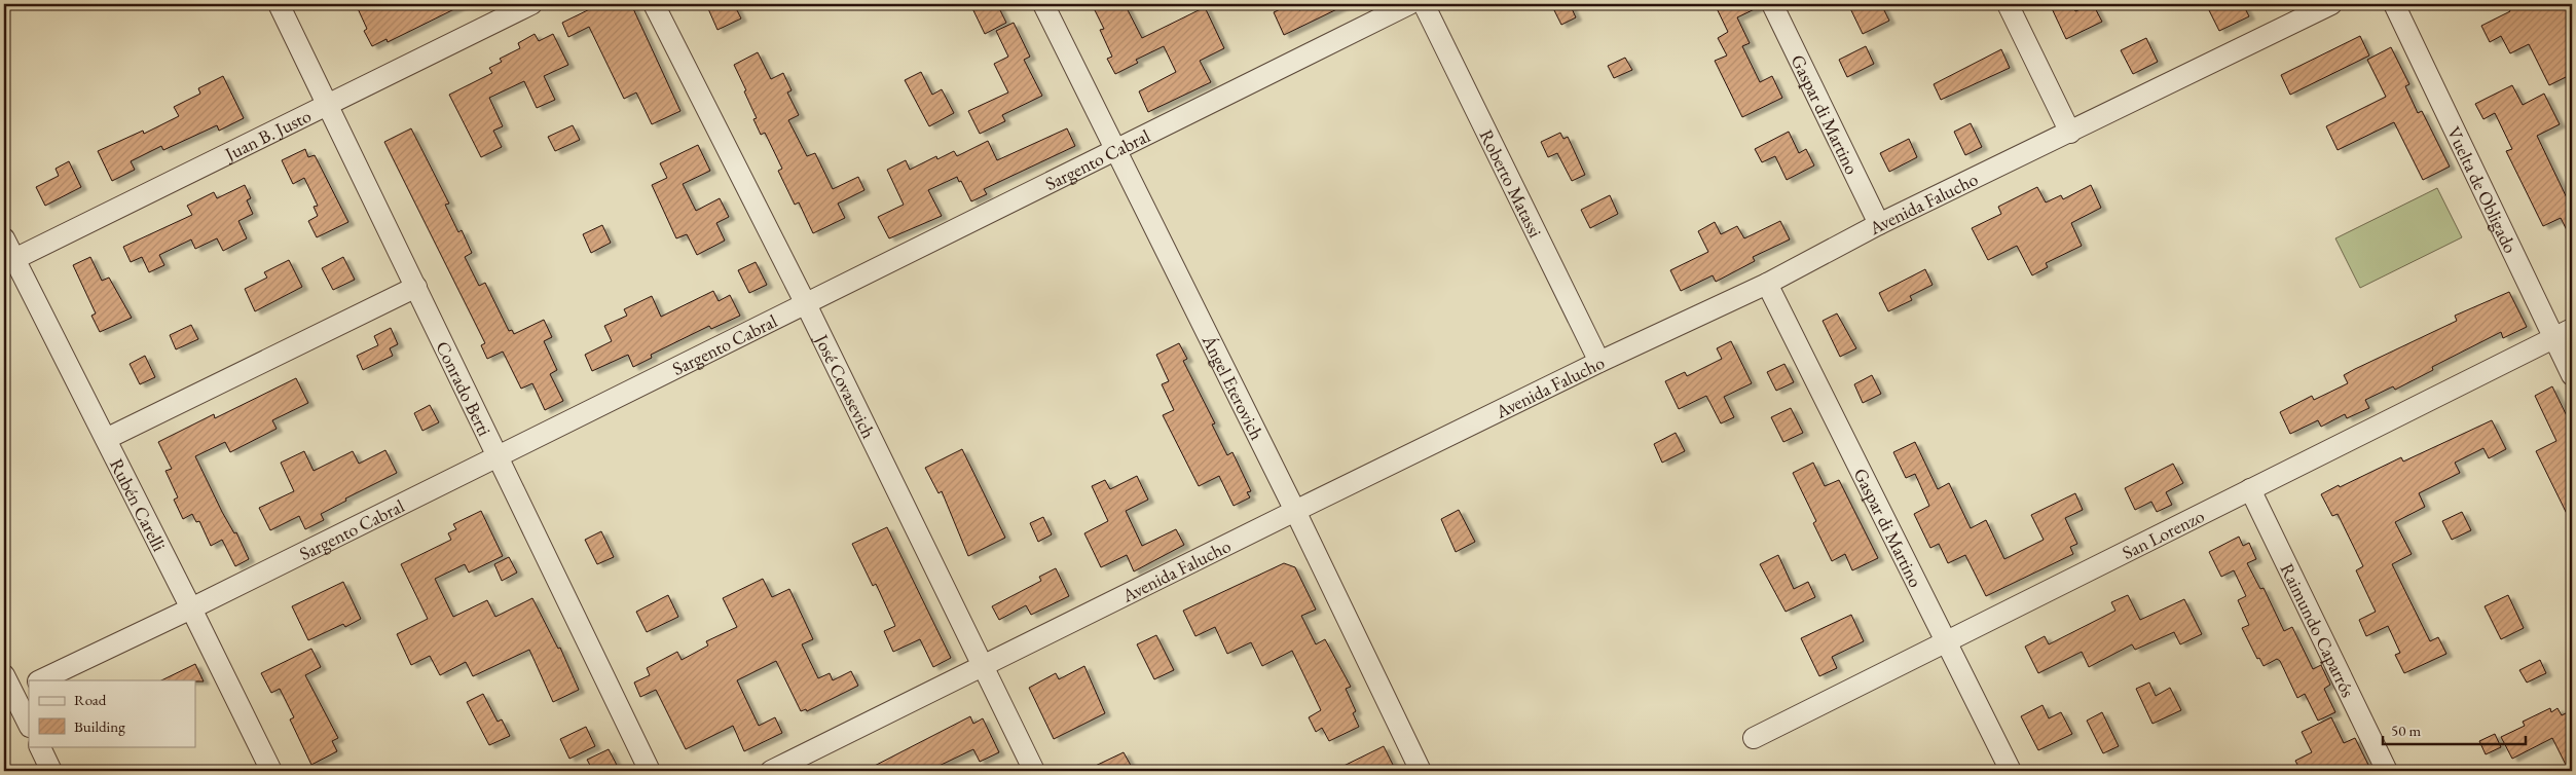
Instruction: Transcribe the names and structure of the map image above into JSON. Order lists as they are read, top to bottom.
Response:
{
  "streets": {
    "street": [
      "Gaspar di Martino",
      "Juan B. Justo",
      "Sargento Cabral",
      "Roberto Matassi",
      "Vuelta de Obligado",
      "Avenida Falucho",
      "José Covasevich",
      "Ángel Eterovich",
      "Conrado Berti",
      "Rubén Carelli",
      "San Lorenzo",
      "Raimundo Caparrós"
    ]
  },
  "crossings": [
    ["Gaspar di Martino", "Avenida Falucho"],
    ["Gaspar di Martino", "San Lorenzo"],
    ["Juan B. Justo", "Conrado Berti"],
    ["Juan B. Justo", "Rubén Carelli"],
    ["Sargento Cabral", "José Covasevich"],
    ["Sargento Cabral", "Ángel Eterovich"],
    ["Sargento Cabral", "Conrado Berti"],
    ["Sargento Cabral", "Rubén Carelli"],
    ["Roberto Matassi", "Avenida Falucho"],
    ["Vuelta de Obligado", "San Lorenzo"],
    ["Avenida Falucho", "José Covasevich"],
    ["Avenida Falucho", "Ángel Eterovich"],
    ["San Lorenzo", "Raimundo Caparrós"]
  ],
  "legend": ["Road", "Building"],
  "scale_bar": "50 m"
}
